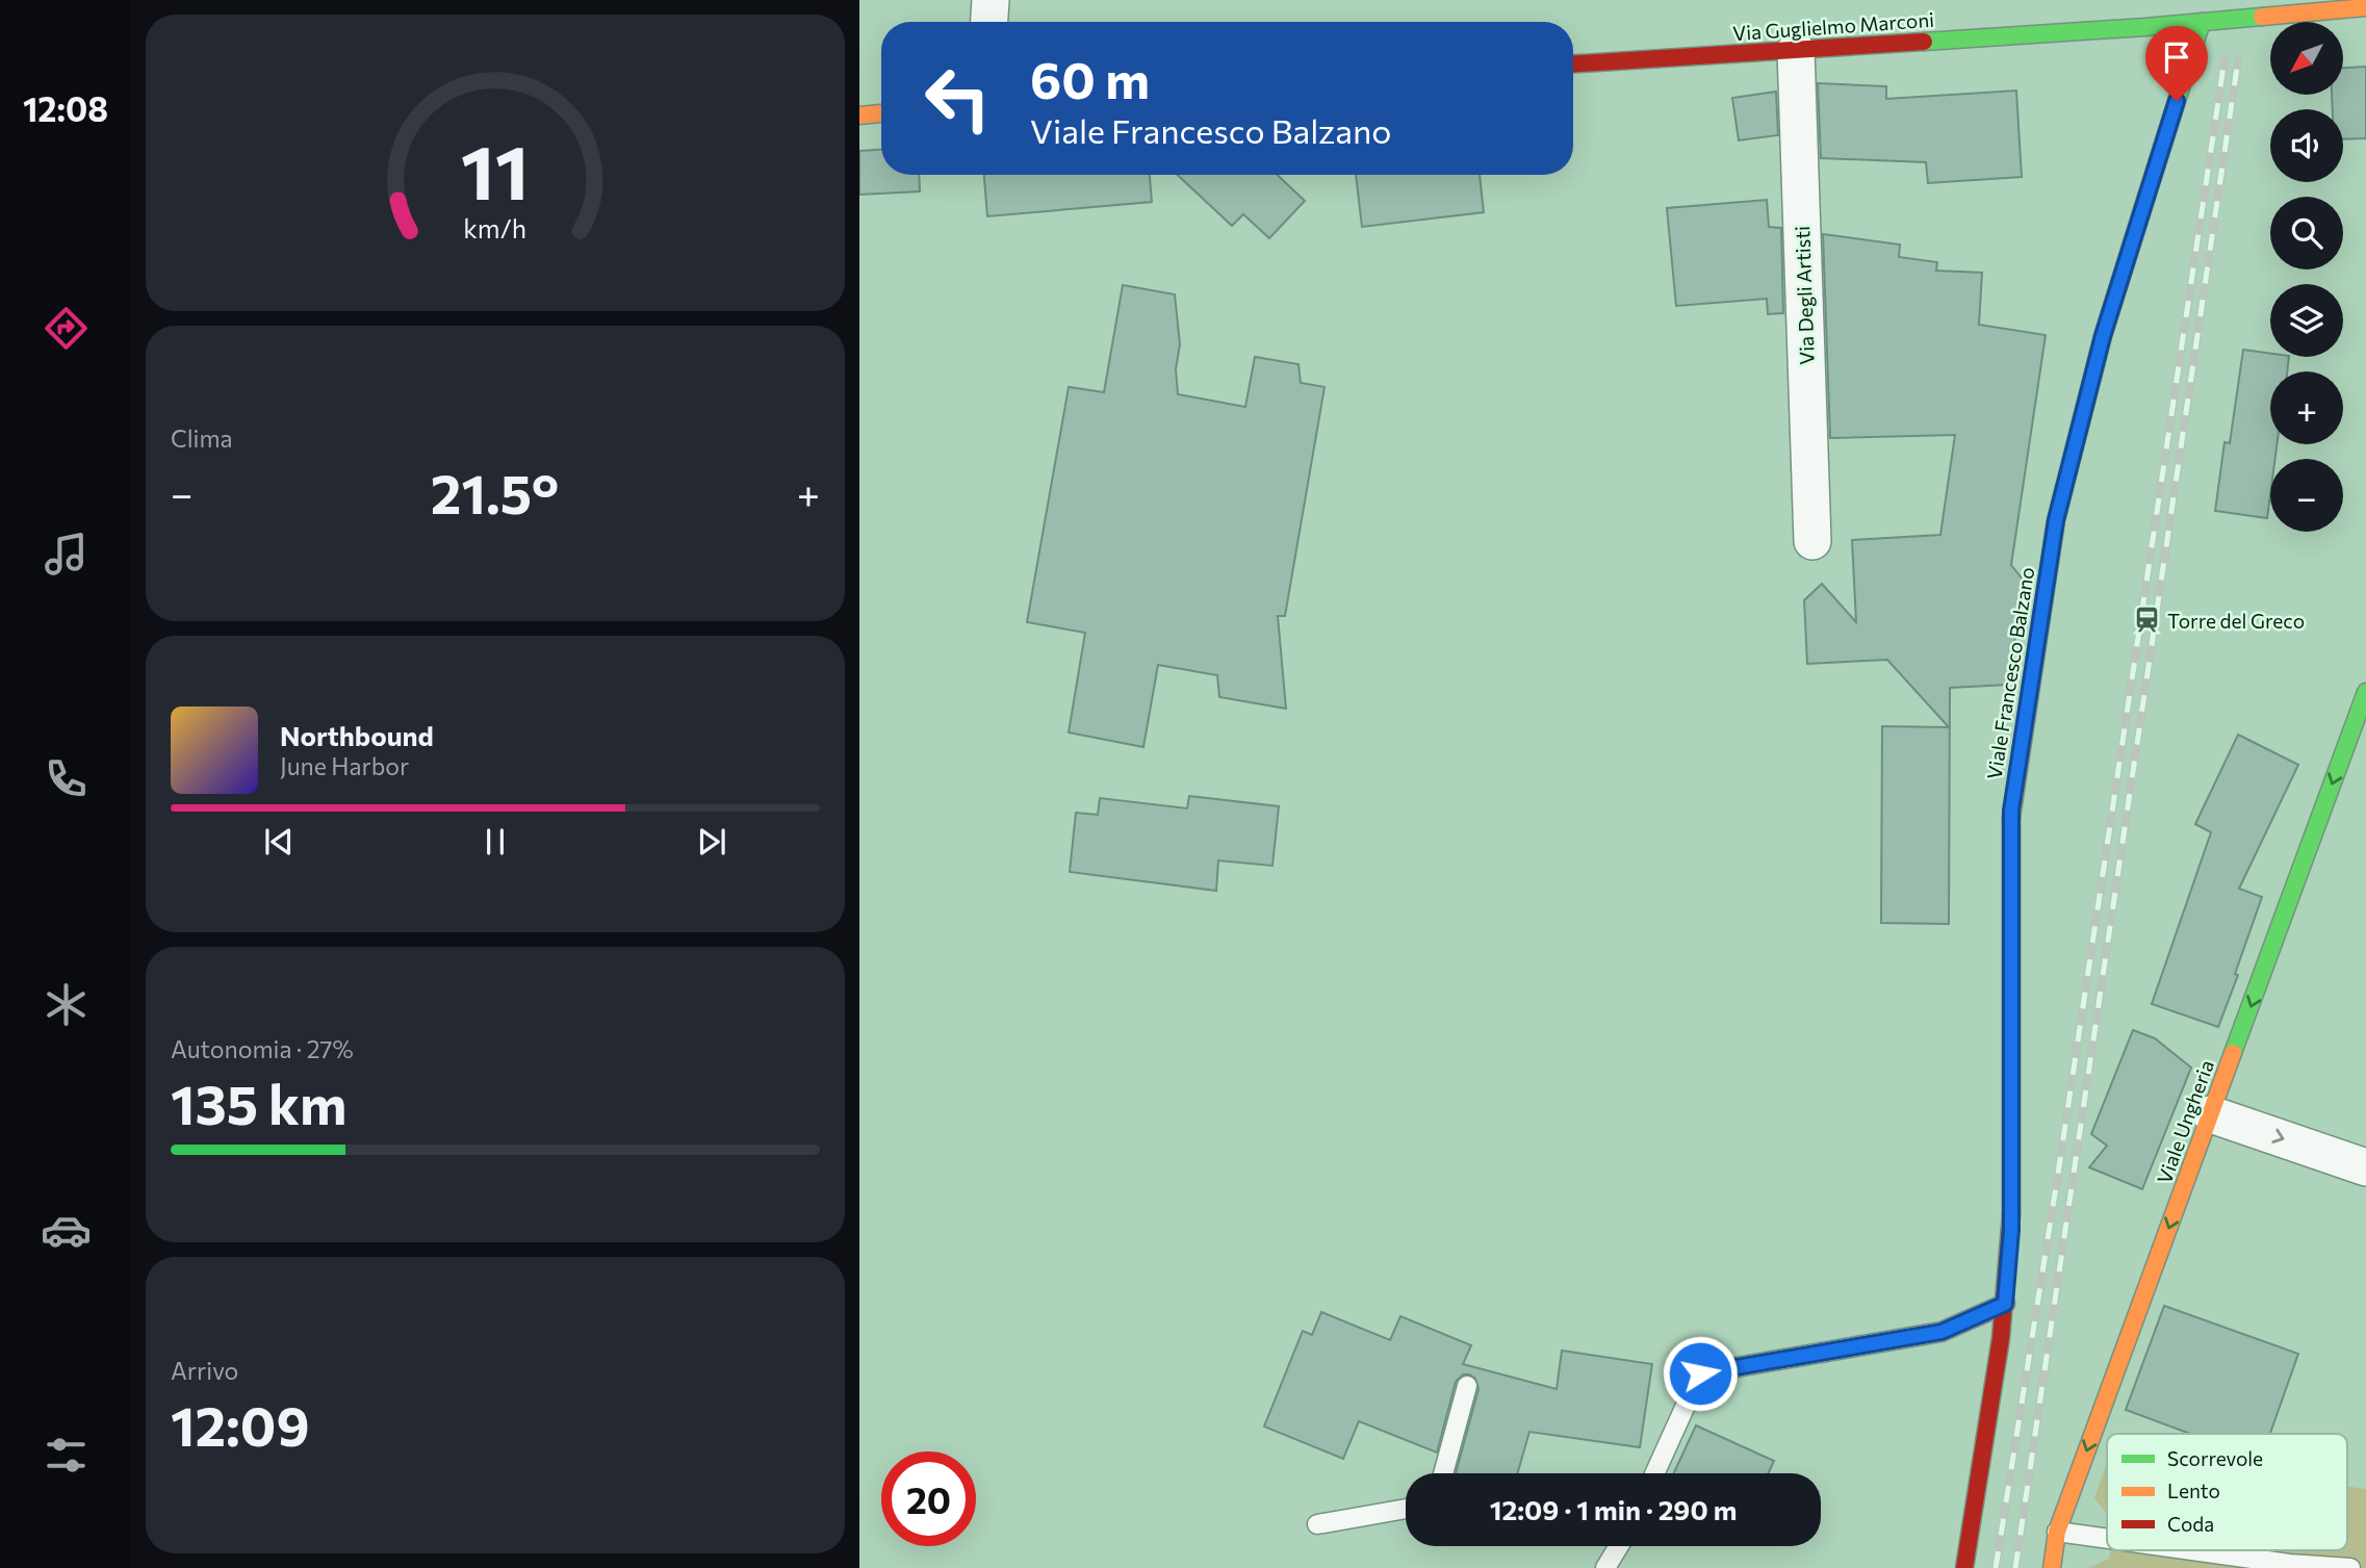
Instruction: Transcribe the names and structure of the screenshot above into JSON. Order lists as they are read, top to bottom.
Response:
{
  "streets": {
    "street": [
      "Via Guglielmo Marconi",
      "Via Degli Artisti",
      "Viale Francesco Balzano",
      "Viale Ungheria"
    ]
  },
  "crossings": [
    ["Via Guglielmo Marconi", "Via Degli Artisti"],
    ["Via Guglielmo Marconi", "Viale Francesco Balzano"]
  ],
  "one_way": ["Viale Ungheria"],
  "places": {
    "station": ["Torre del Greco"]
  },
  "legend": ["Scorrevole", "Lento", "Coda"],
  "north": "bottom left",
  "page": {
    "tabs": "12:08",
    "map_buttons": ["+", "−"],
    "turn": ["60 m", "Viale Francesco Balzano"],
    "tile": [
      "Clima",
      ["Autonomia · 27%", "135 km"],
      ["Arrivo", "12:09"]
    ],
    "heat": ["−", "21.5°", "+"],
    "song": ["Northbound", "June Harbor"],
    "limit": "20",
    "trip": "12:09 · 1 min · 290 m",
    "gauge": ["11", "km/h"]
  }
}
